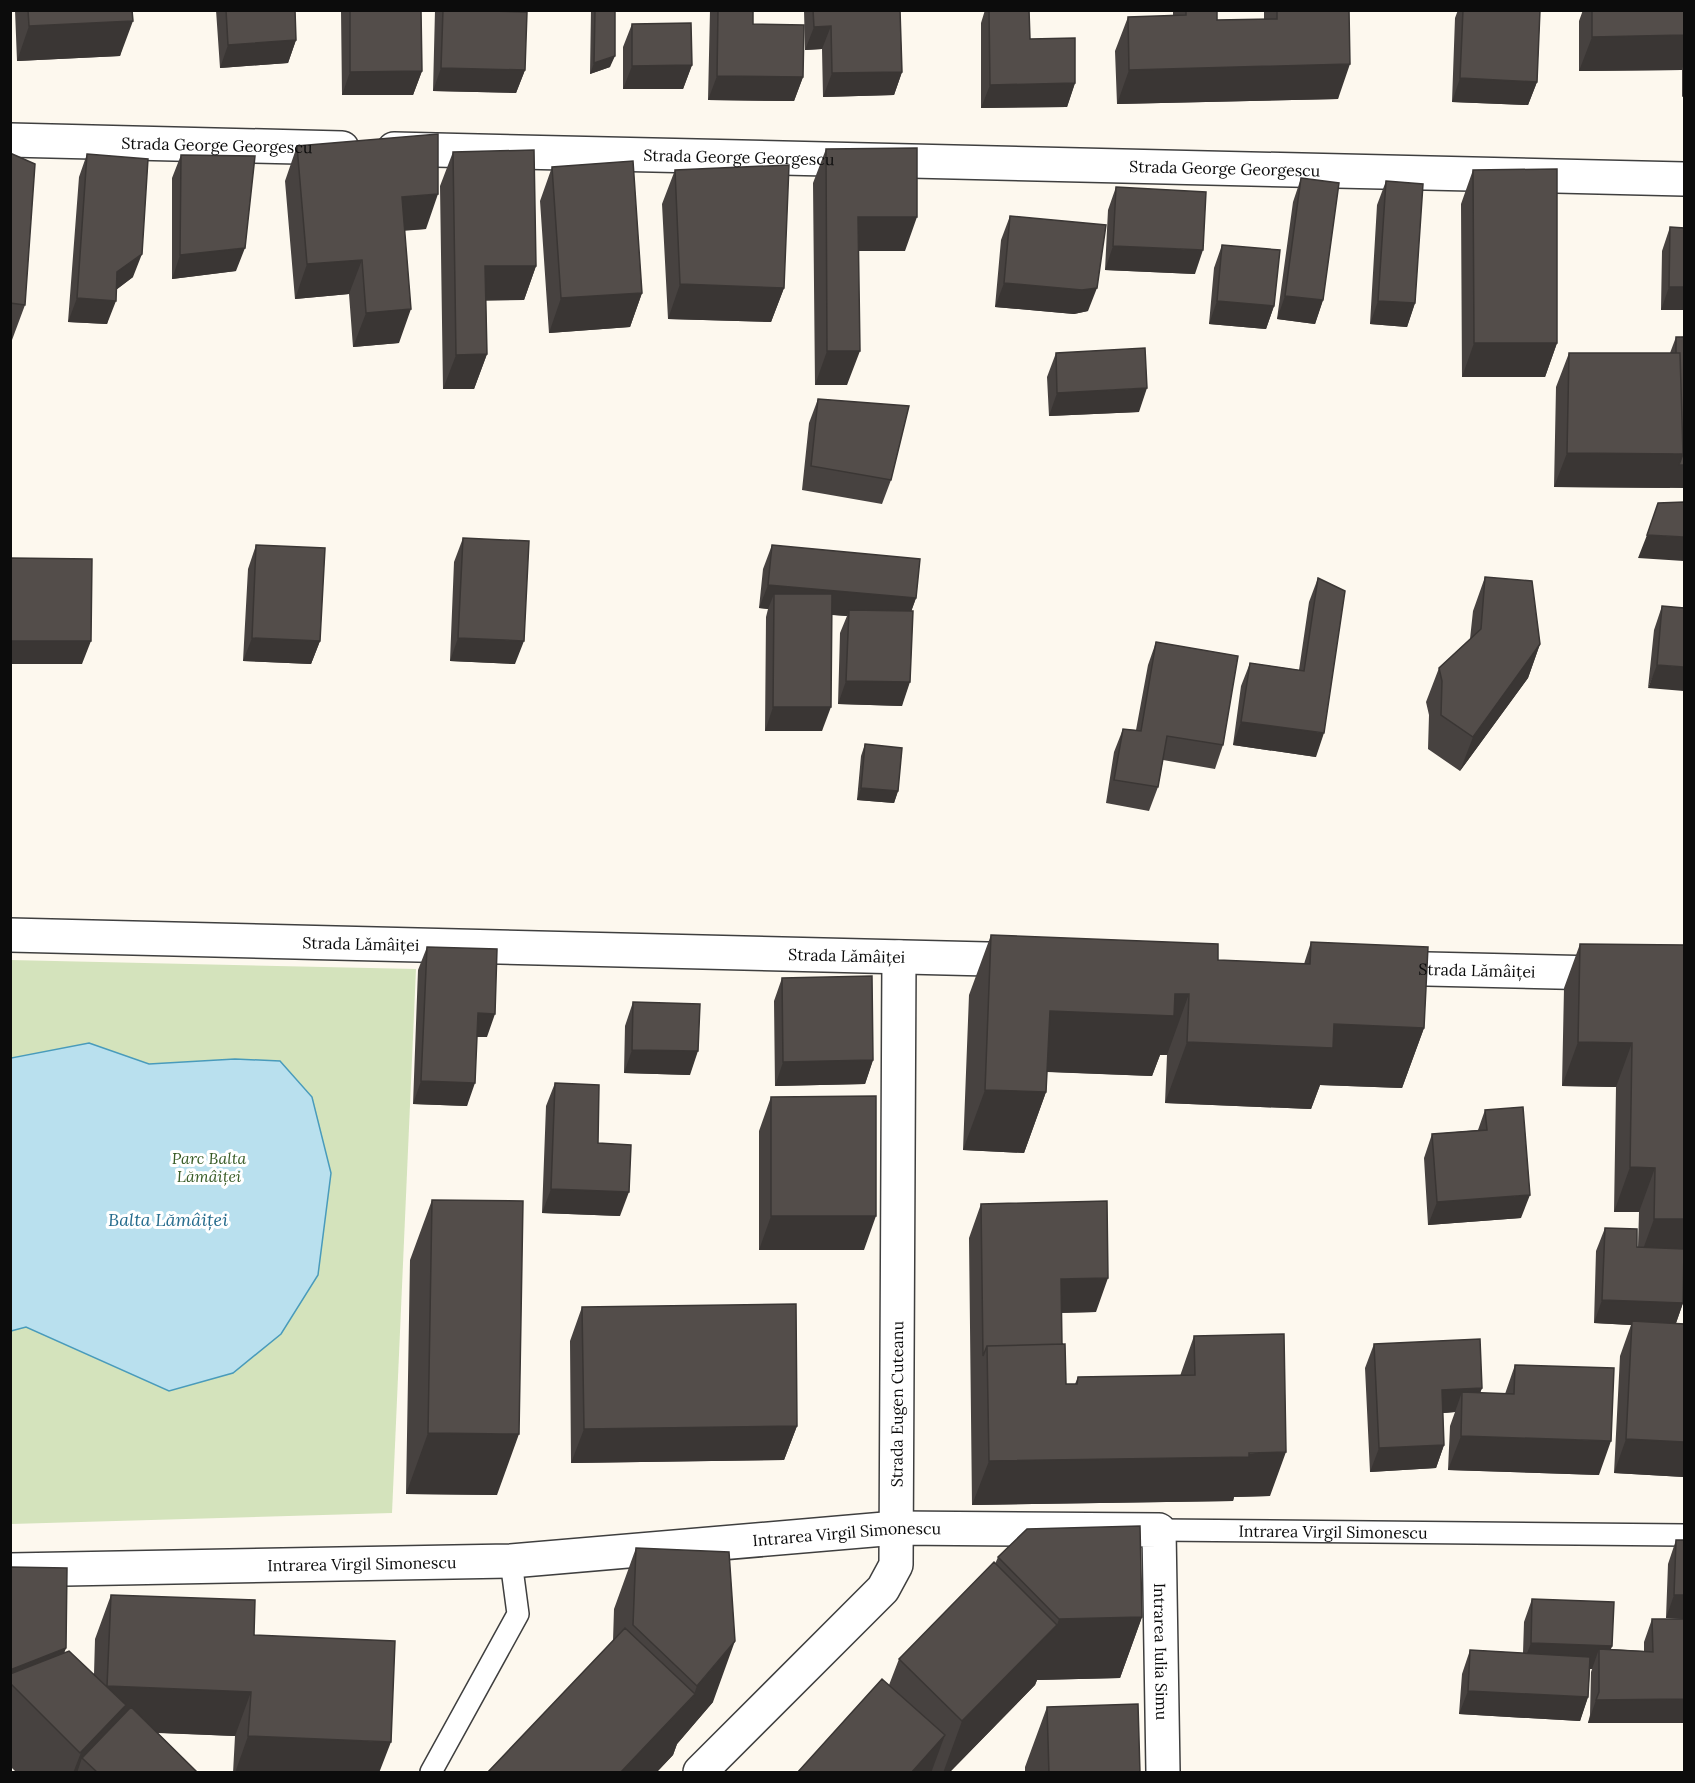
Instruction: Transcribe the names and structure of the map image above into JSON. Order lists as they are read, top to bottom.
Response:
{
  "streets": {
    "street": [
      "Strada George Georgescu",
      "Strada Lămâiței",
      "Strada Eugen Cuteanu",
      "Intrarea Virgil Simonescu",
      "Intrarea Iulia Simu"
    ]
  },
  "crossings": [
    ["Strada Lămâiței", "Strada Eugen Cuteanu"],
    ["Strada Eugen Cuteanu", "Intrarea Virgil Simonescu"],
    ["Intrarea Virgil Simonescu", "Intrarea Iulia Simu"]
  ],
  "water": ["Balta Lămâiței"],
  "parks": ["Parc Balta Lămâiței"]
}
